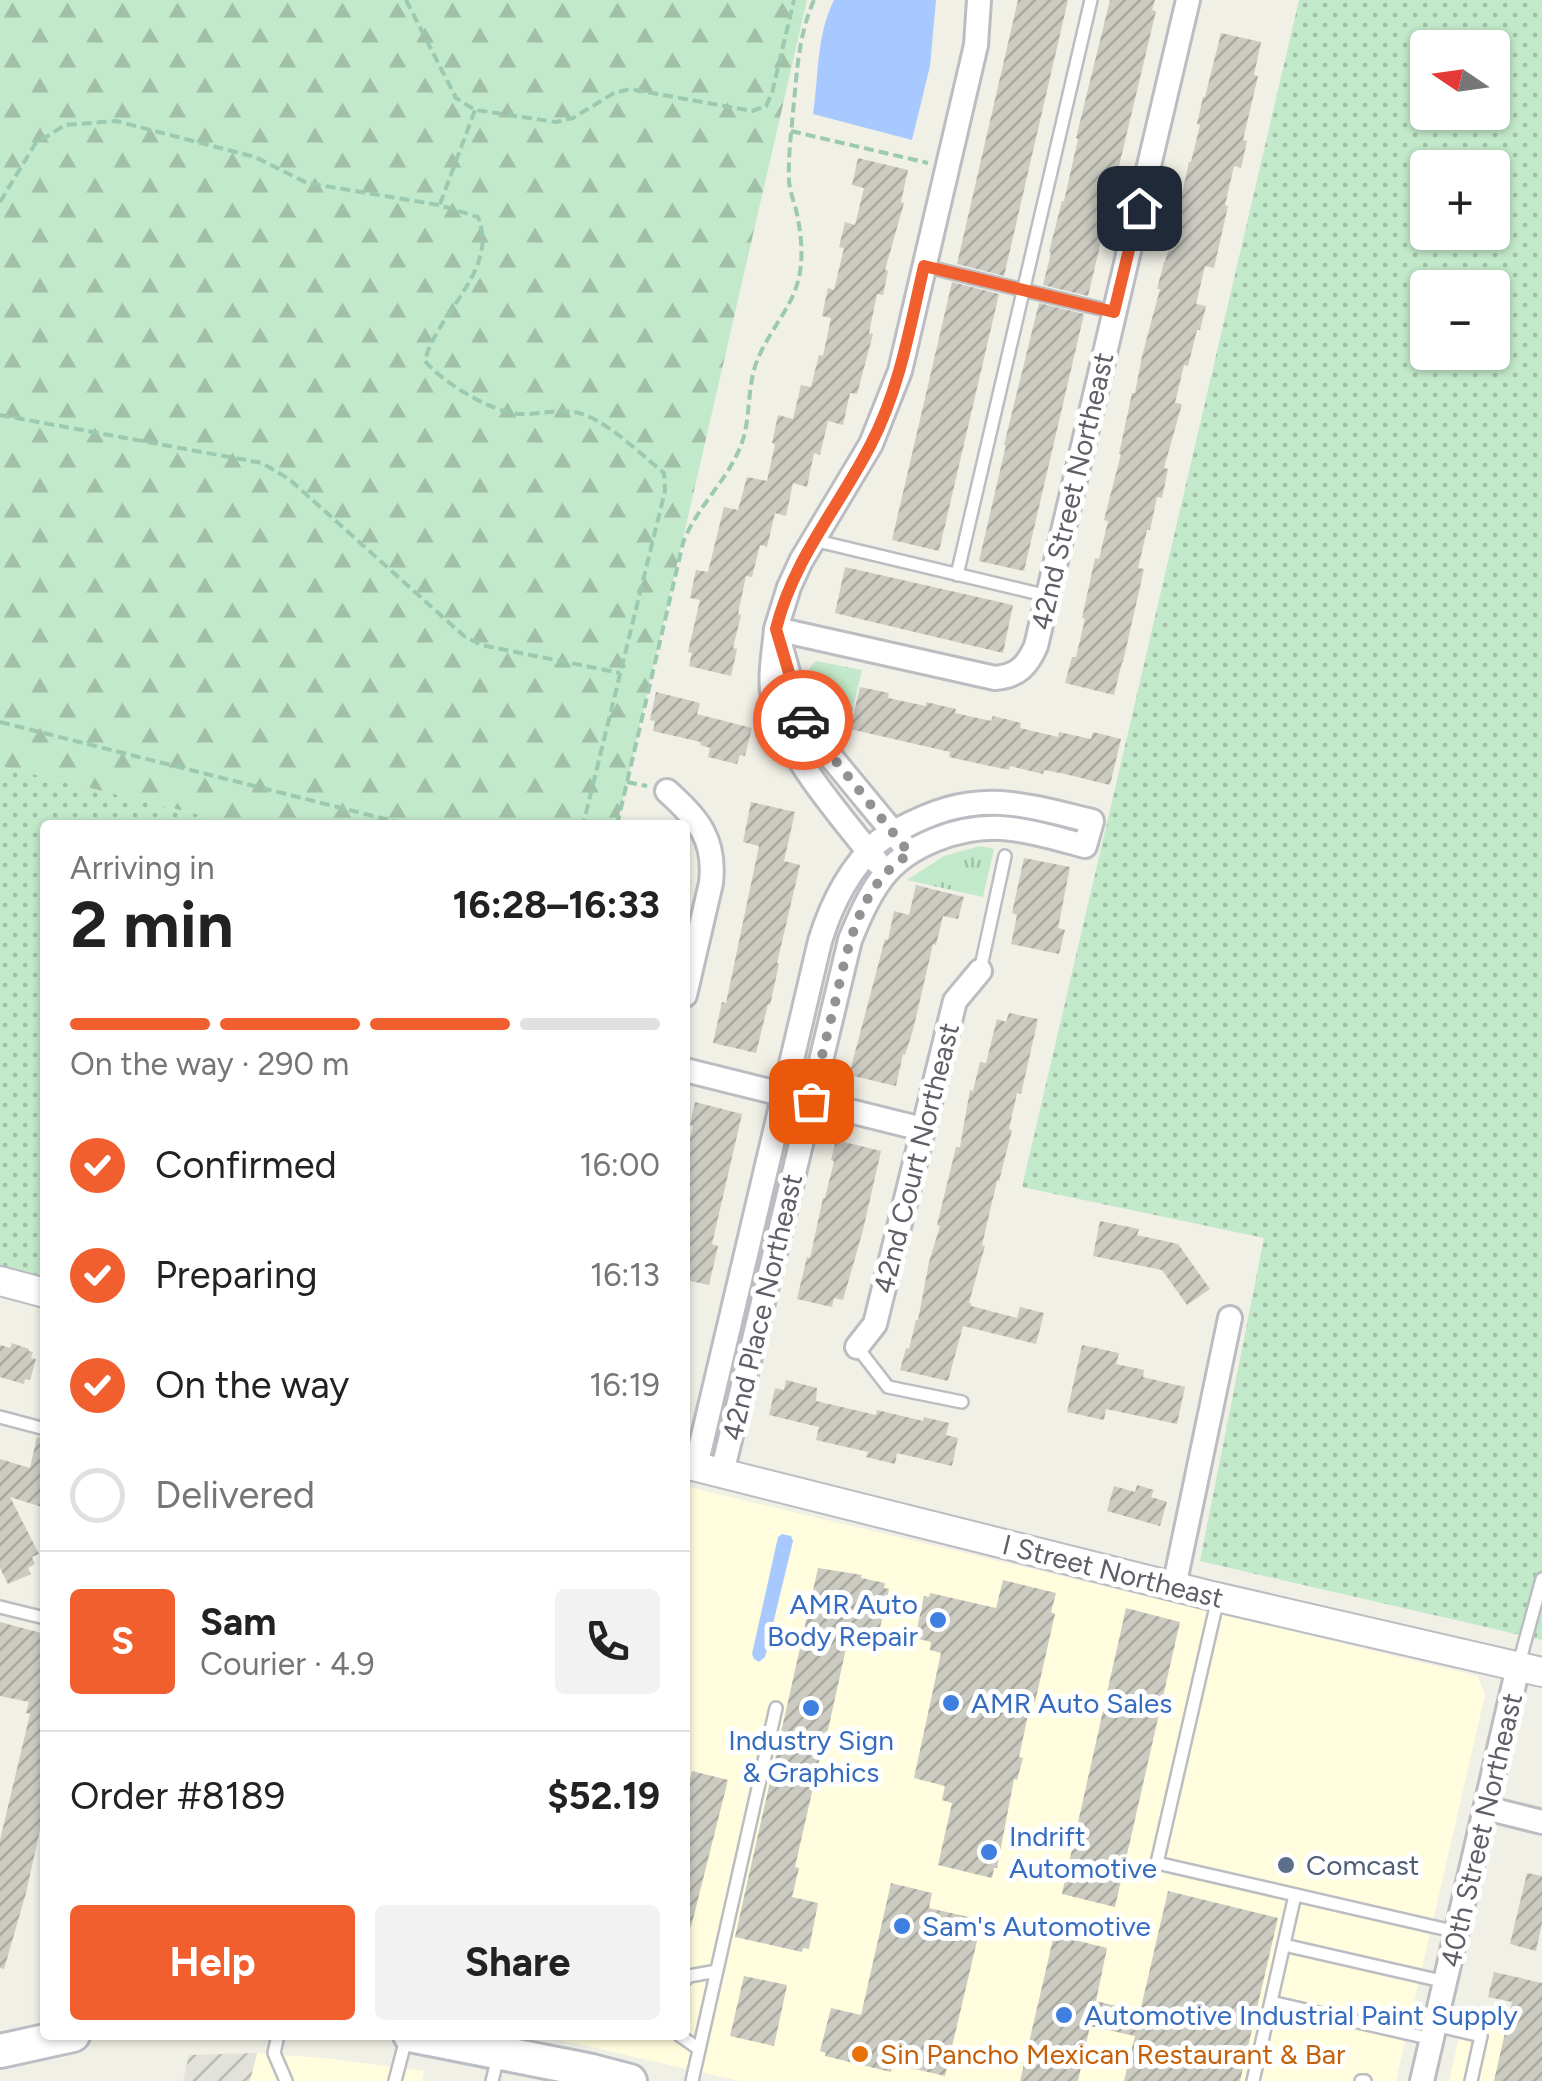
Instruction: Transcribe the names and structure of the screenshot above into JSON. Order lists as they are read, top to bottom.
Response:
{
  "streets": {
    "street": [
      "42nd Street Northeast",
      "42nd Court Northeast",
      "42nd Place Northeast",
      "I Street Northeast",
      "40th Street Northeast"
    ]
  },
  "crossings": [
    ["42nd Place Northeast", "I Street Northeast"],
    ["I Street Northeast", "40th Street Northeast"]
  ],
  "places": [
    "AMR Auto Body Repair",
    "AMR Auto Sales",
    "Industry Sign & Graphics",
    "Indrift Automotive",
    "Comcast",
    "Sam's Automotive",
    "Automotive Industrial Paint Supply",
    "Sin Pancho Mexican Restaurant & Bar"
  ],
  "north": "left",
  "page": {
    "map_buttons": ["+", "−"],
    "heading": ["2 min", "Arriving in", "16:28–16:33"],
    "panel": [
      "Sam",
      "Courier · 4.9",
      "Order #8189",
      "$52.19"
    ],
    "bar": "On the way · 290 m",
    "list": [
      ["Confirmed", "16:00"],
      ["Preparing", "16:13"],
      ["On the way", "16:19"],
      "Delivered"
    ],
    "round": "S",
    "buttons": ["Help", "Share"]
  }
}
